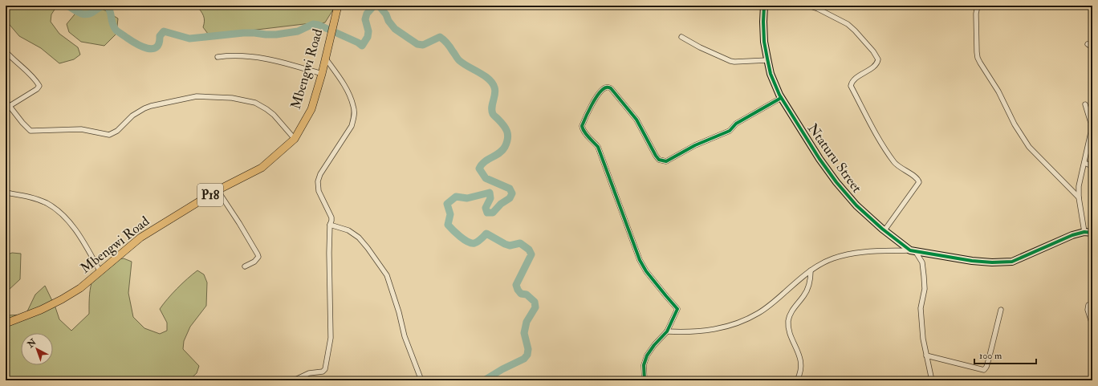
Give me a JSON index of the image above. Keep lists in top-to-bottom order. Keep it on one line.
{"streets":{"main road":["Mbengwi Road","P18"],"street":["Ntaturu Street"]},"scale_bar":"100 m","north":"top left"}
